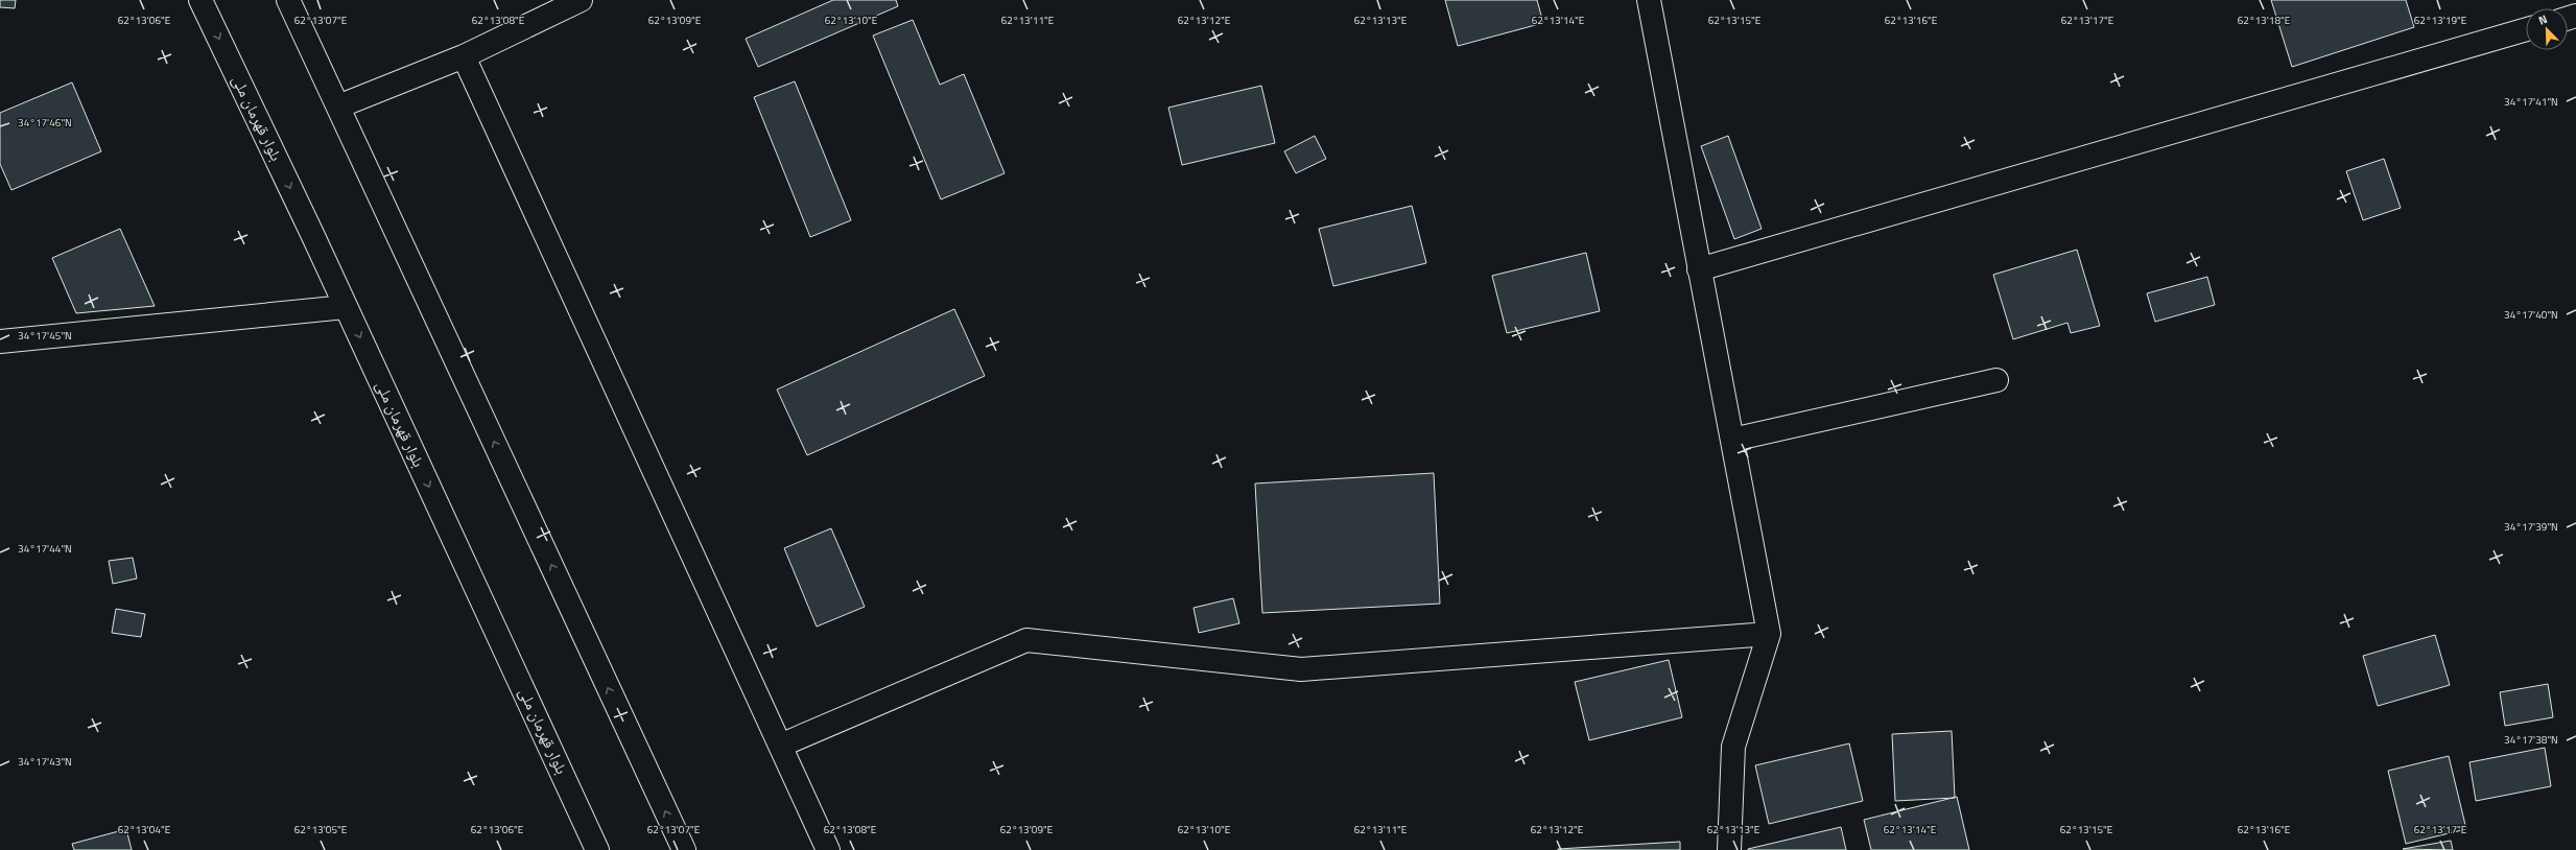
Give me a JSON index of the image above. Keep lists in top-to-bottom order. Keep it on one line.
{"streets":{"main road":["بلوار قهرمان ملی"]},"north":"top left","coordinates":["62°13'06\"E","62°13'07\"E","62°13'08\"E","62°13'09\"E","62°13'10\"E","62°13'11\"E","62°13'12\"E","62°13'13\"E","62°13'14\"E","62°13'15\"E","62°13'16\"E","62°13'17\"E","62°13'18\"E","62°13'19\"E","34°17'41\"N","34°17'46\"N","34°17'40\"N","34°17'45\"N","34°17'39\"N","34°17'44\"N","34°17'38\"N","34°17'43\"N","62°13'04\"E","62°13'05\"E"]}
